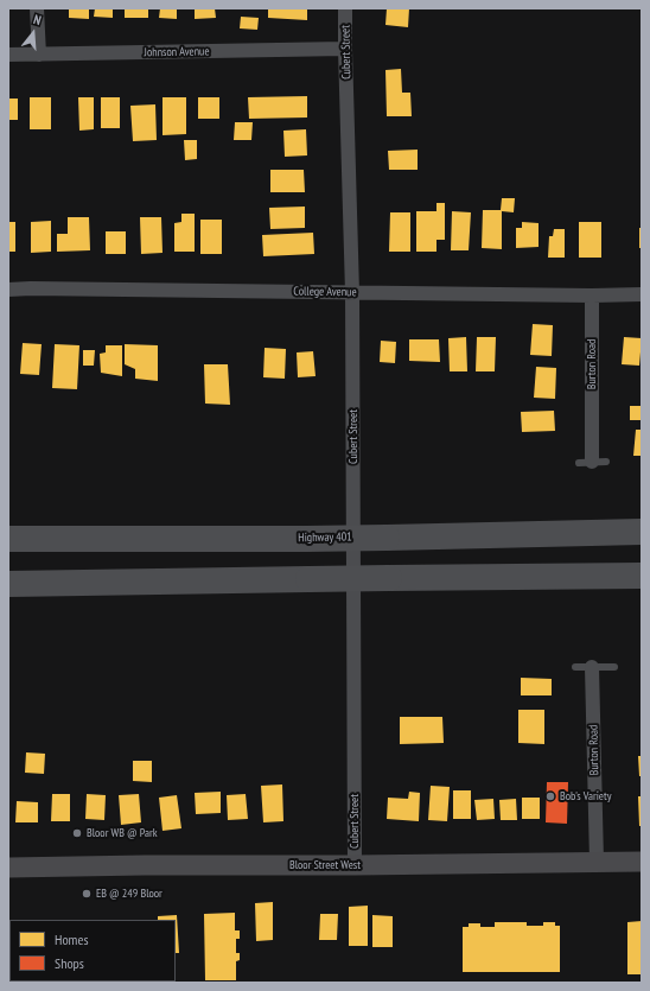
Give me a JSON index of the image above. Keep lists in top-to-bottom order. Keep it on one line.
{"streets":{"highway":["Highway 401"],"main road":["Bloor Street West"],"street":["Johnson Avenue","Cubert Street","College Avenue","Burton Road"]},"crossings":[["Johnson Avenue","Cubert Street"],["Cubert Street","College Avenue"],["Cubert Street","Bloor Street West"],["College Avenue","Burton Road"],["Burton Road","Bloor Street West"]],"places":["Bob's Variety","Bloor WB @ Park","EB @ 249 Bloor"],"legend":["Homes","Shops"],"north":"top"}
